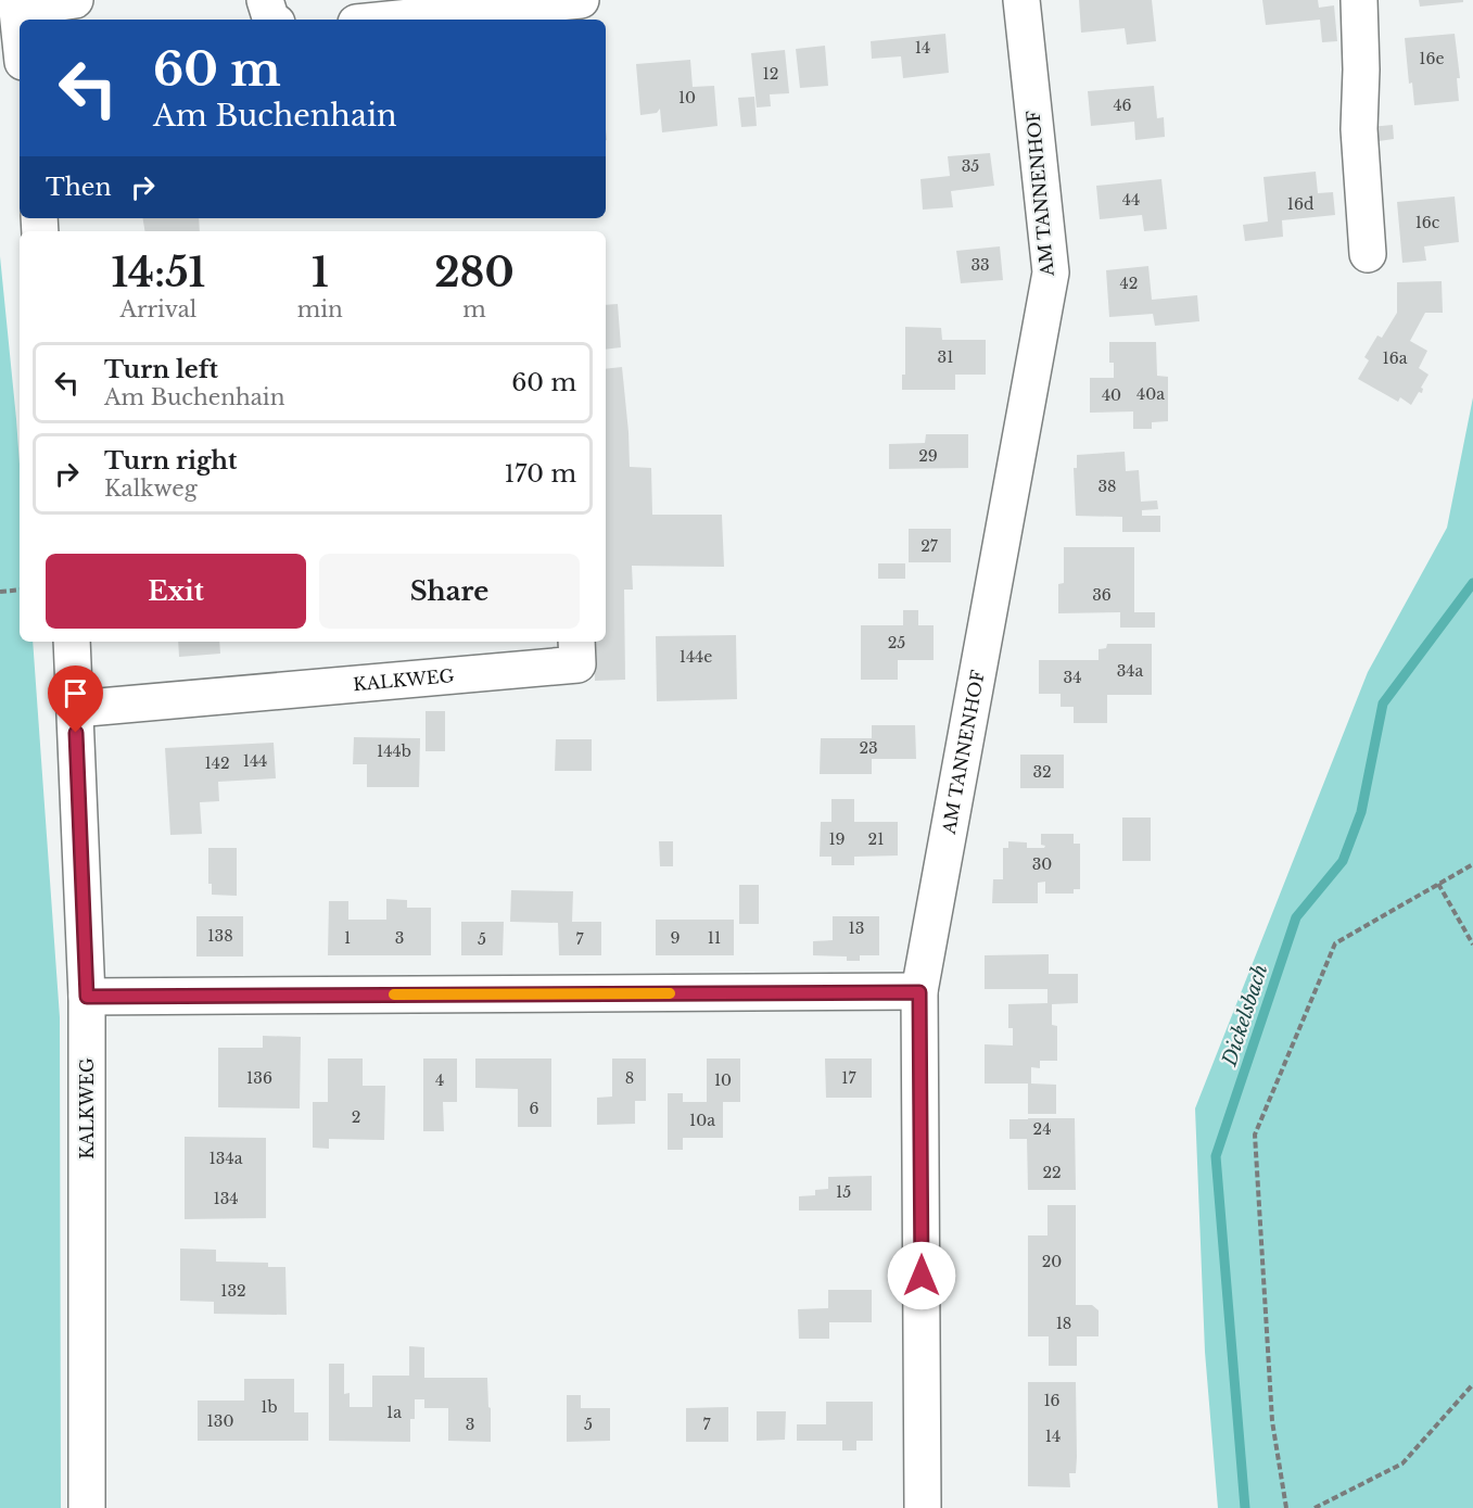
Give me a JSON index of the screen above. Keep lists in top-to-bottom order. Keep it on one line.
{"streets":{"street":["AM TANNENHOF","KALKWEG"]},"water":["Dickelsbach"],"house_numbers":["14","16e","12","10","46","35","44","16d","16c","33","42","31","16a","40a","40","29","38","27","36","25","144e","34a","34","23","144b","144","142","32","19","21","30","13","138","1","3","9","11","5","7","136","8","17","4","10","6","2","10a","24","134a","22","15","134","20","132","18","16","1b","1a","130","3","5","7","14"],"page":{"turn":["60 m","Am Buchenhain"],"then":"Then","eta":["14:51","Arrival","1","min","280","m"],"list":[{"name":"Turn left","note":"Am Buchenhain","value":"60 m"},{"name":"Turn right","note":"Kalkweg","value":"170 m"}],"buttons":["Exit","Share"]}}
